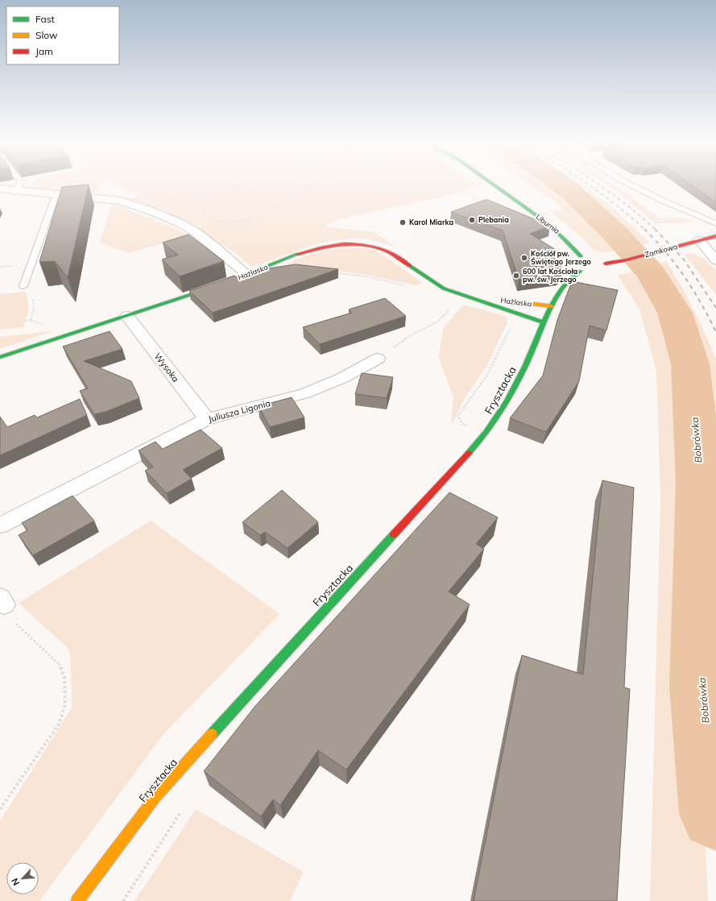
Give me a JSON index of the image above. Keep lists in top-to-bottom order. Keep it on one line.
{"streets":{"street":["Liburnia","Zamkowa","Hażlaska","Wysoka","Frysztacka","Juliusza Ligonia"]},"crossings":[["Hażlaska","Wysoka"],["Hażlaska","Frysztacka"],["Wysoka","Juliusza Ligonia"]],"water":["Bobrówka"],"places":["Plebania","Karol Miarka","Kościół pw. Świętego Jerzego","600 lat Kościoła pw. św. Jerzego"],"legend":["Fast","Slow","Jam"],"north":"bottom left"}
